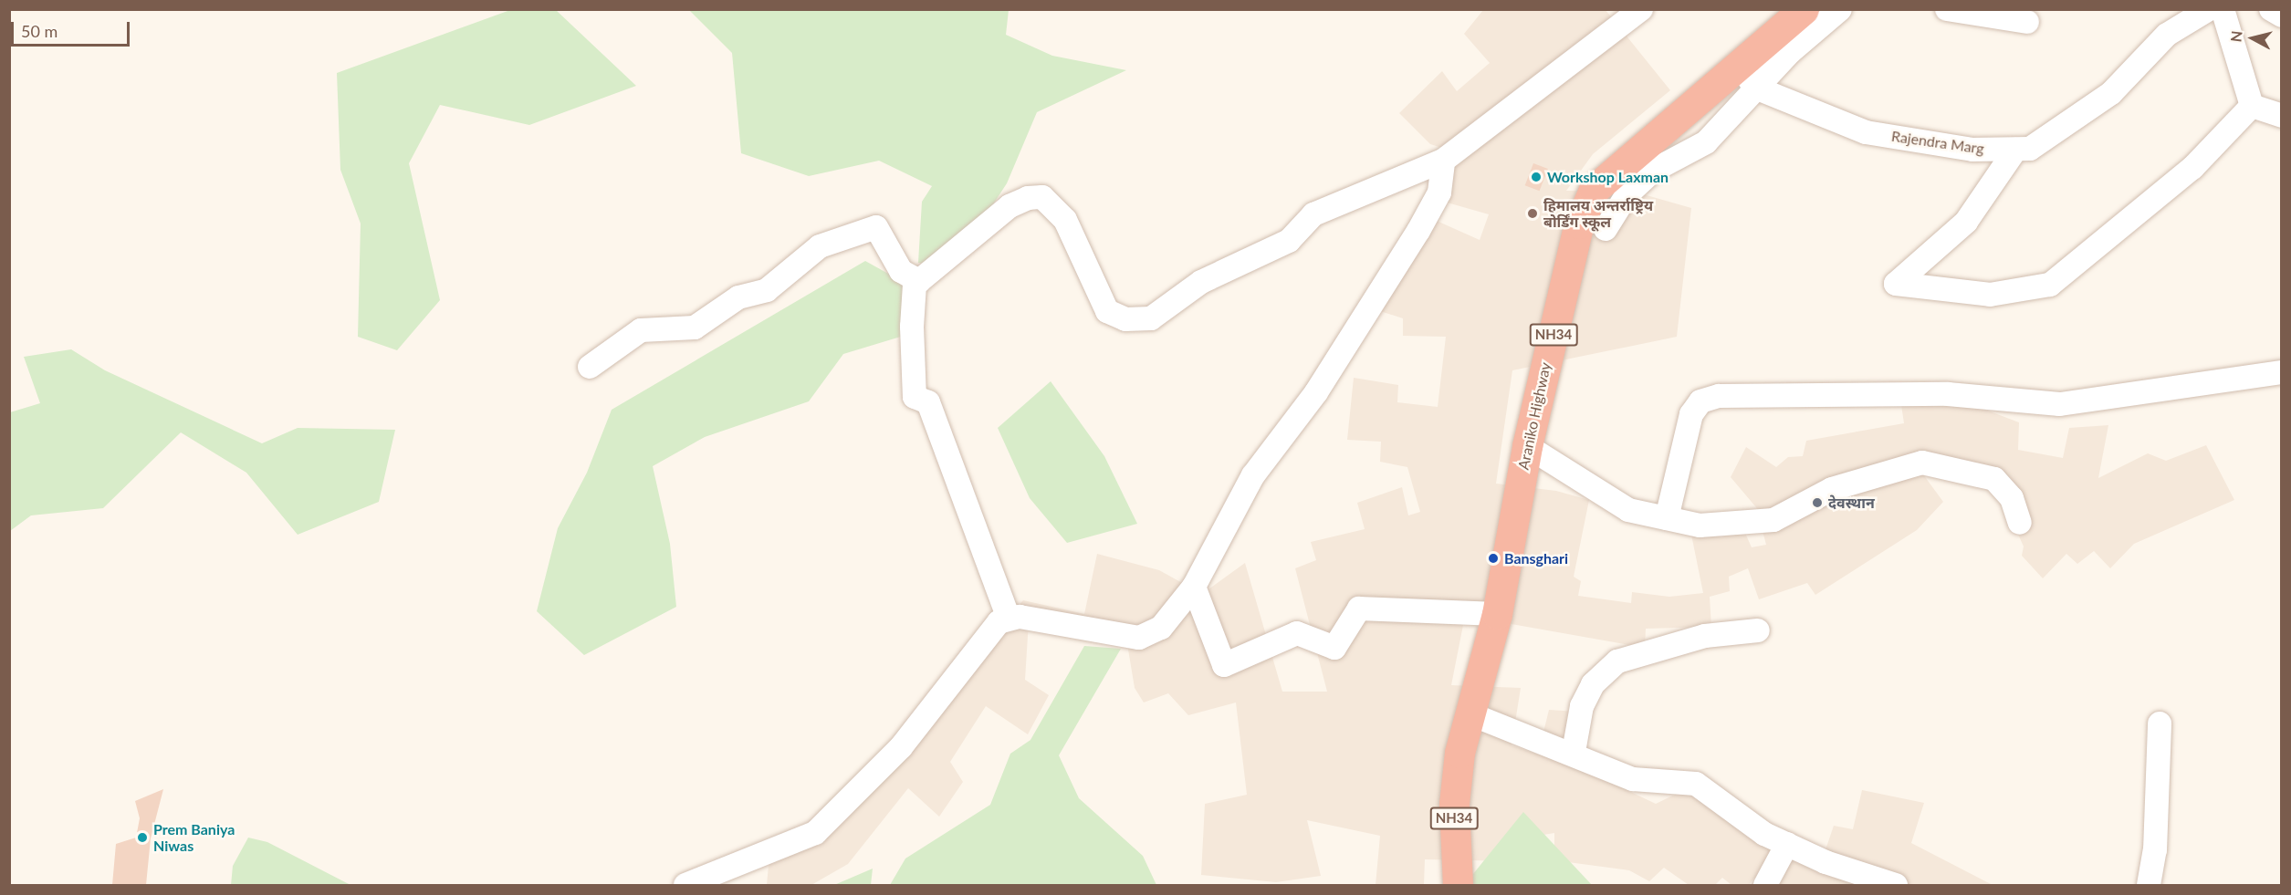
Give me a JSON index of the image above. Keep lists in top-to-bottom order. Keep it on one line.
{"streets":{"highway":["NH34","Araniko Highway"],"street":["Rajendra Marg"]},"places":["Workshop Laxman","हिमालय अन्तर्राष्ट्रिय बोर्डिंग स्कूल","देवस्थान","Bansghari","Prem Baniya Niwas"],"scale_bar":"50 m","north":"left"}
